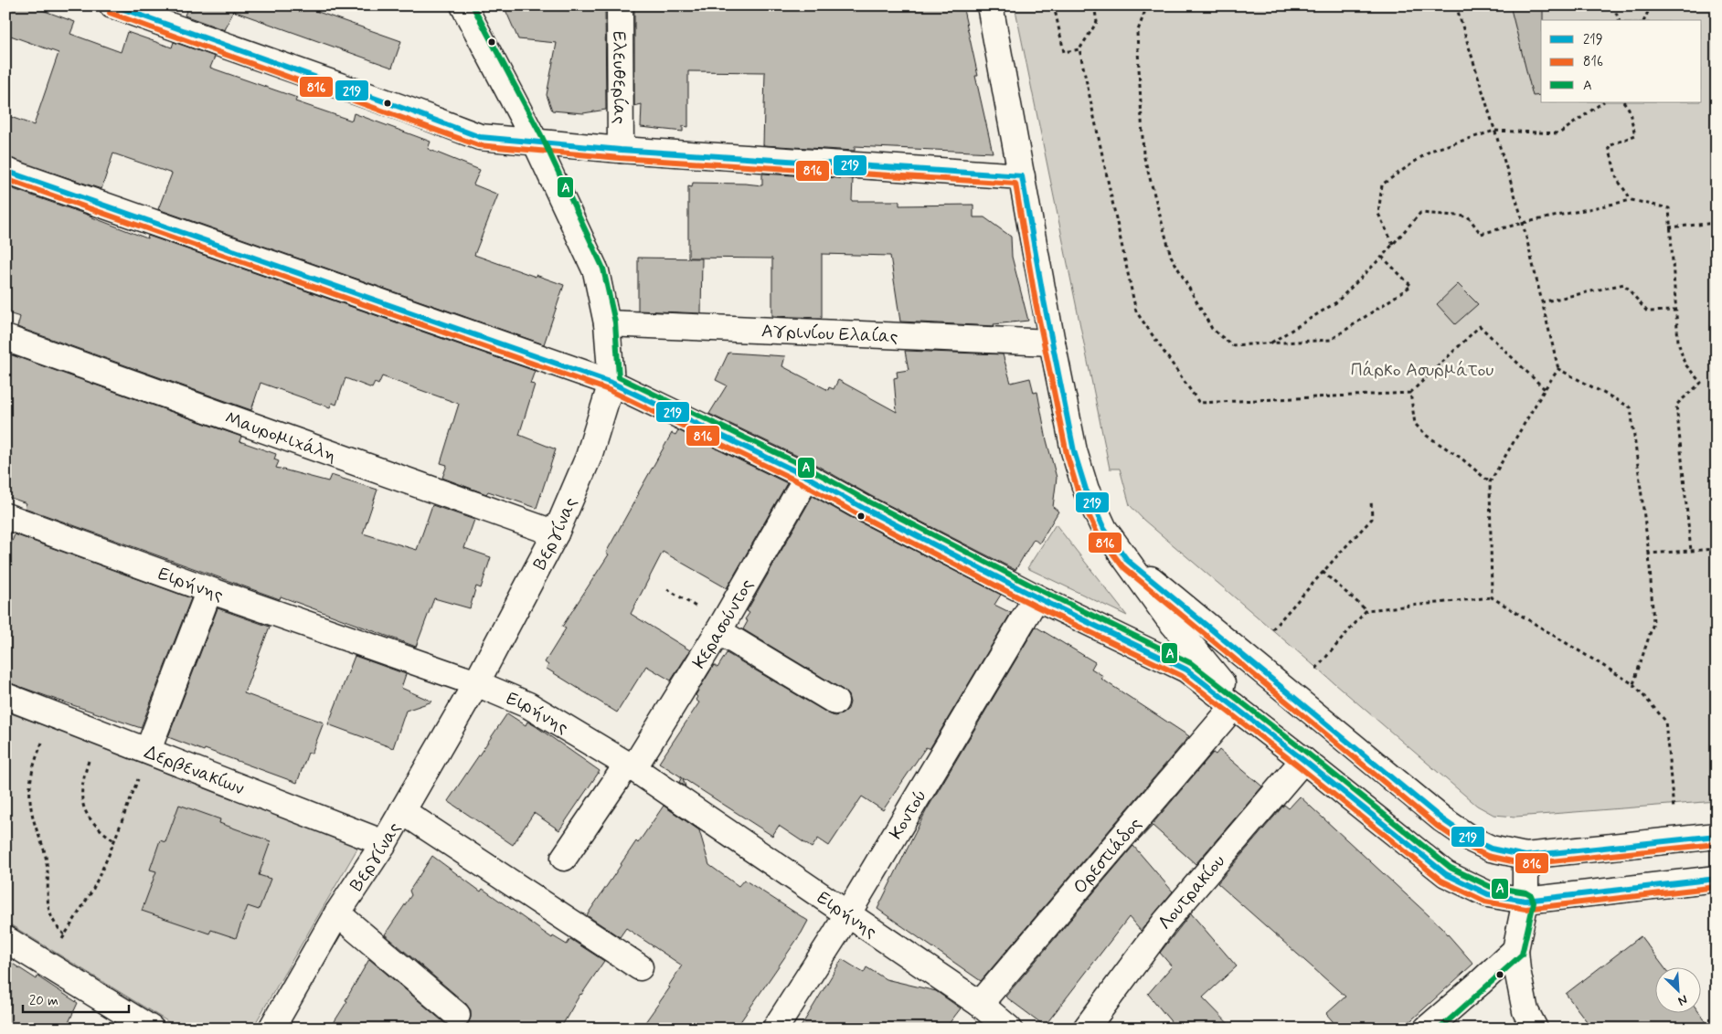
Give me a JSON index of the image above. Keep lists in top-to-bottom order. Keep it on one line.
{"streets":{"street":["Ελευθερίας","Αγρινίου Ελαίας","Μαυρομιχάλη","Βεργίνας","Ειρήνης","Κερασούντος","Δερβενακίων","Κοντού","Ορεστιάδος","Λουτρακίου"]},"crossings":[["Αγρινίου Ελαίας","Βεργίνας"],["Μαυρομιχάλη","Βεργίνας"],["Βεργίνας","Ειρήνης"],["Βεργίνας","Δερβενακίων"],["Ειρήνης","Κερασούντος"],["Ειρήνης","Κοντού"],["Ειρήνης","Ορεστιάδος"]],"parks":["Πάρκο Ασυρμάτου"],"lines":["transit line 219","transit line Α","transit line 816"],"legend":["219","816","Α"],"scale_bar":"20 m","north":"bottom right"}
